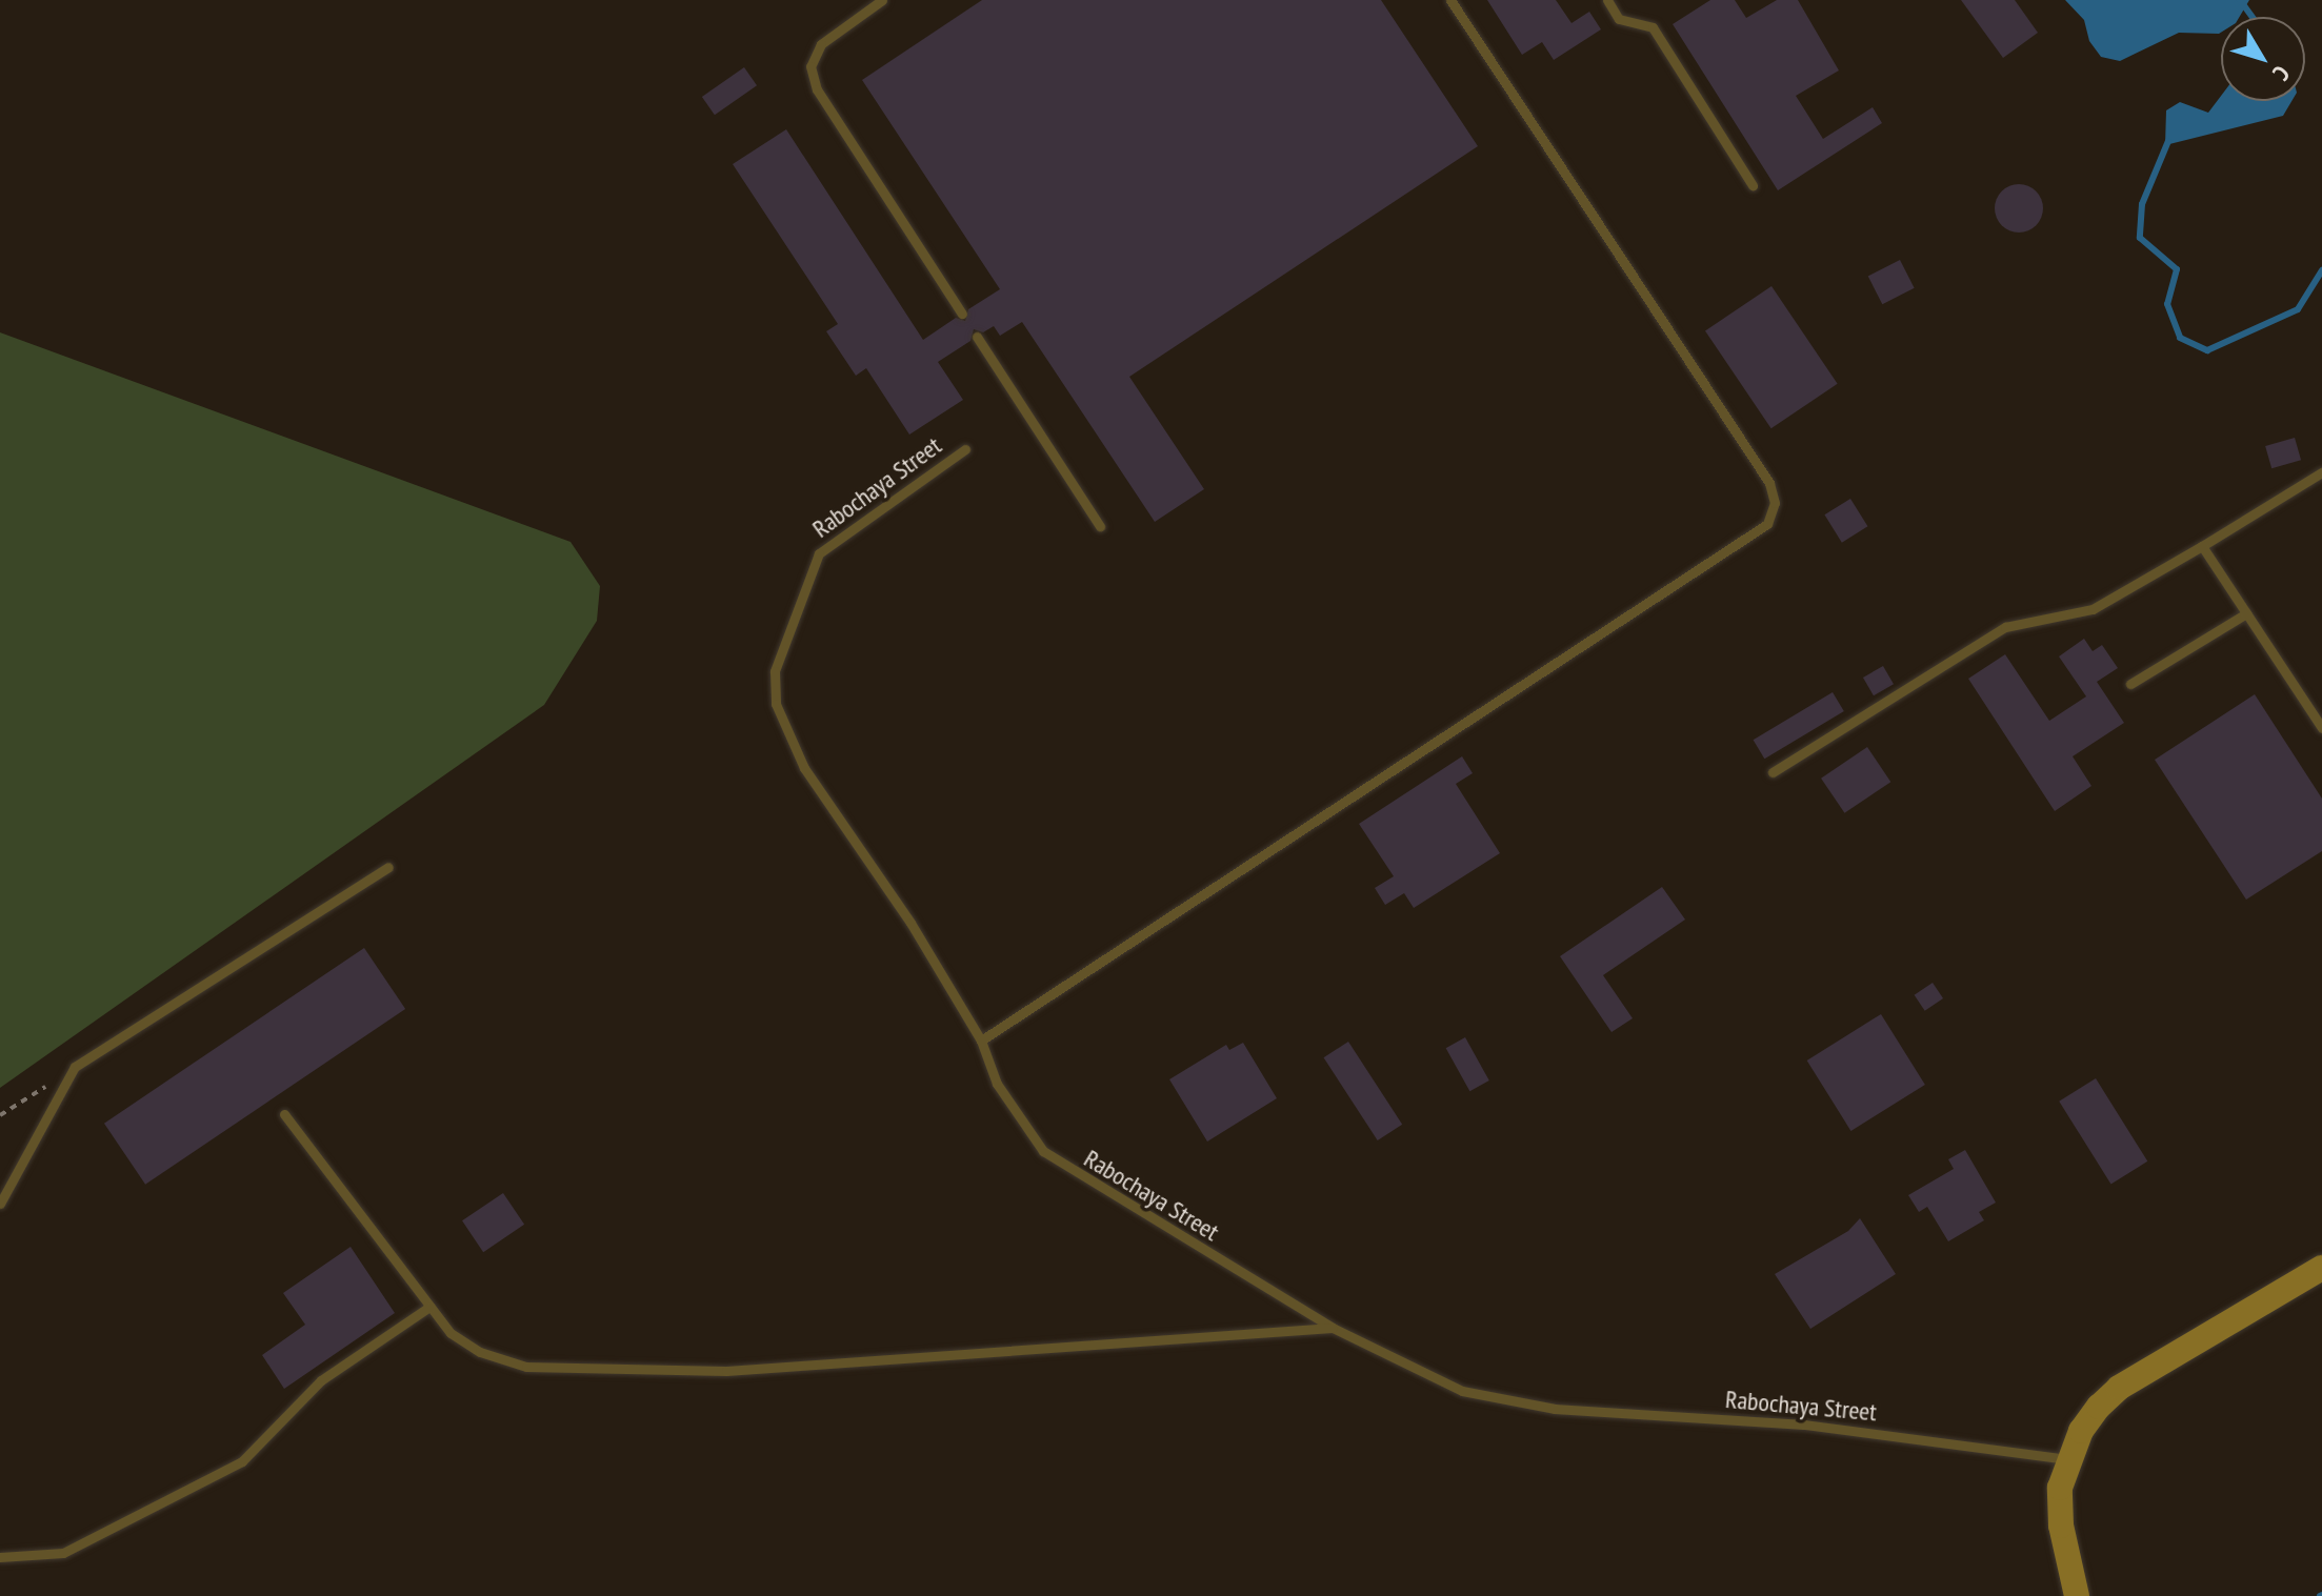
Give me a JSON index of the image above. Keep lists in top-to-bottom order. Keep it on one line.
{"streets":{"lane":["Rabochaya Street"]},"north":"bottom right"}
